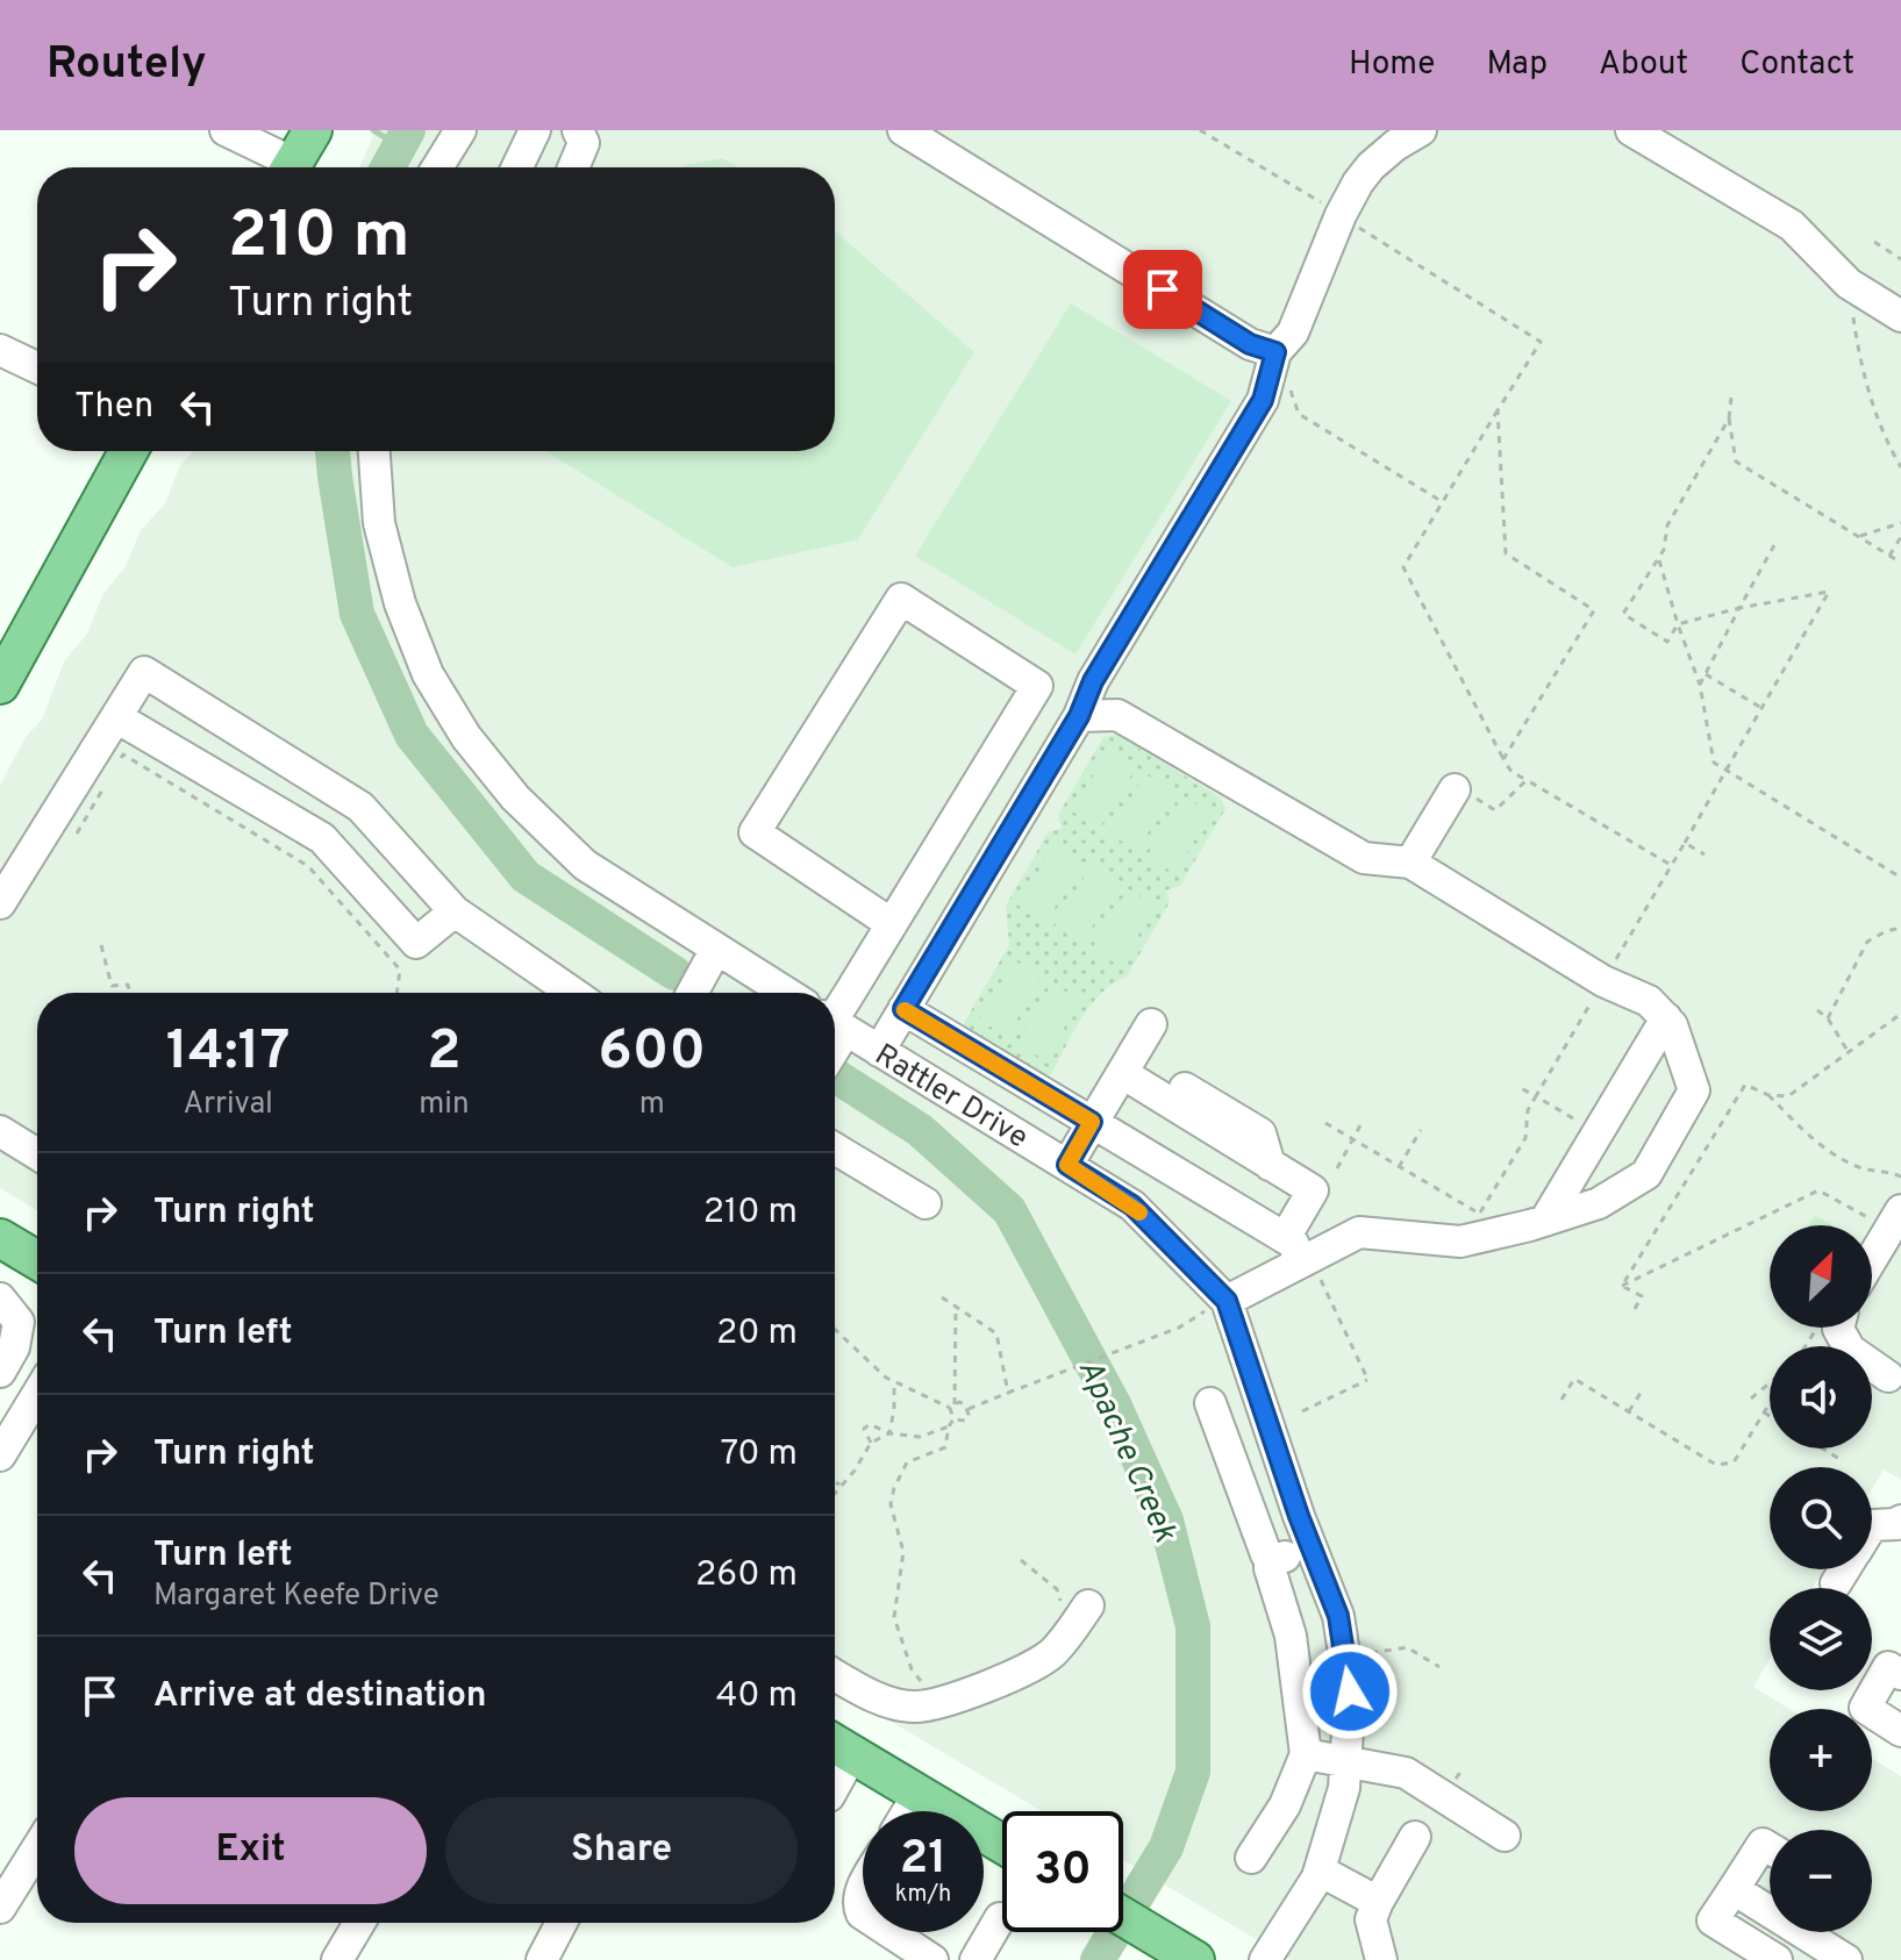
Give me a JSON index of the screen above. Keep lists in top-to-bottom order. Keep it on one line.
{"streets":{"street":["Rattler Drive"]},"water":["Apache Creek"],"north":"top right","page":{"header":"Routely","nav":["Home","Map","About","Contact"],"turn":["210 m","Turn right"],"then":"Then","eta":["14:17","Arrival","2","min","600","m"],"list":[{"name":"Turn right","value":"210 m"},{"name":"Turn left","value":"20 m"},{"name":"Turn right","value":"70 m"},{"name":"Turn left","note":"Margaret Keefe Drive","value":"260 m"},{"name":"Arrive at destination","value":"40 m"}],"map_buttons":["+","−"],"buttons":["Exit","Share"],"speed":"21 km/h","limit":"30"}}
